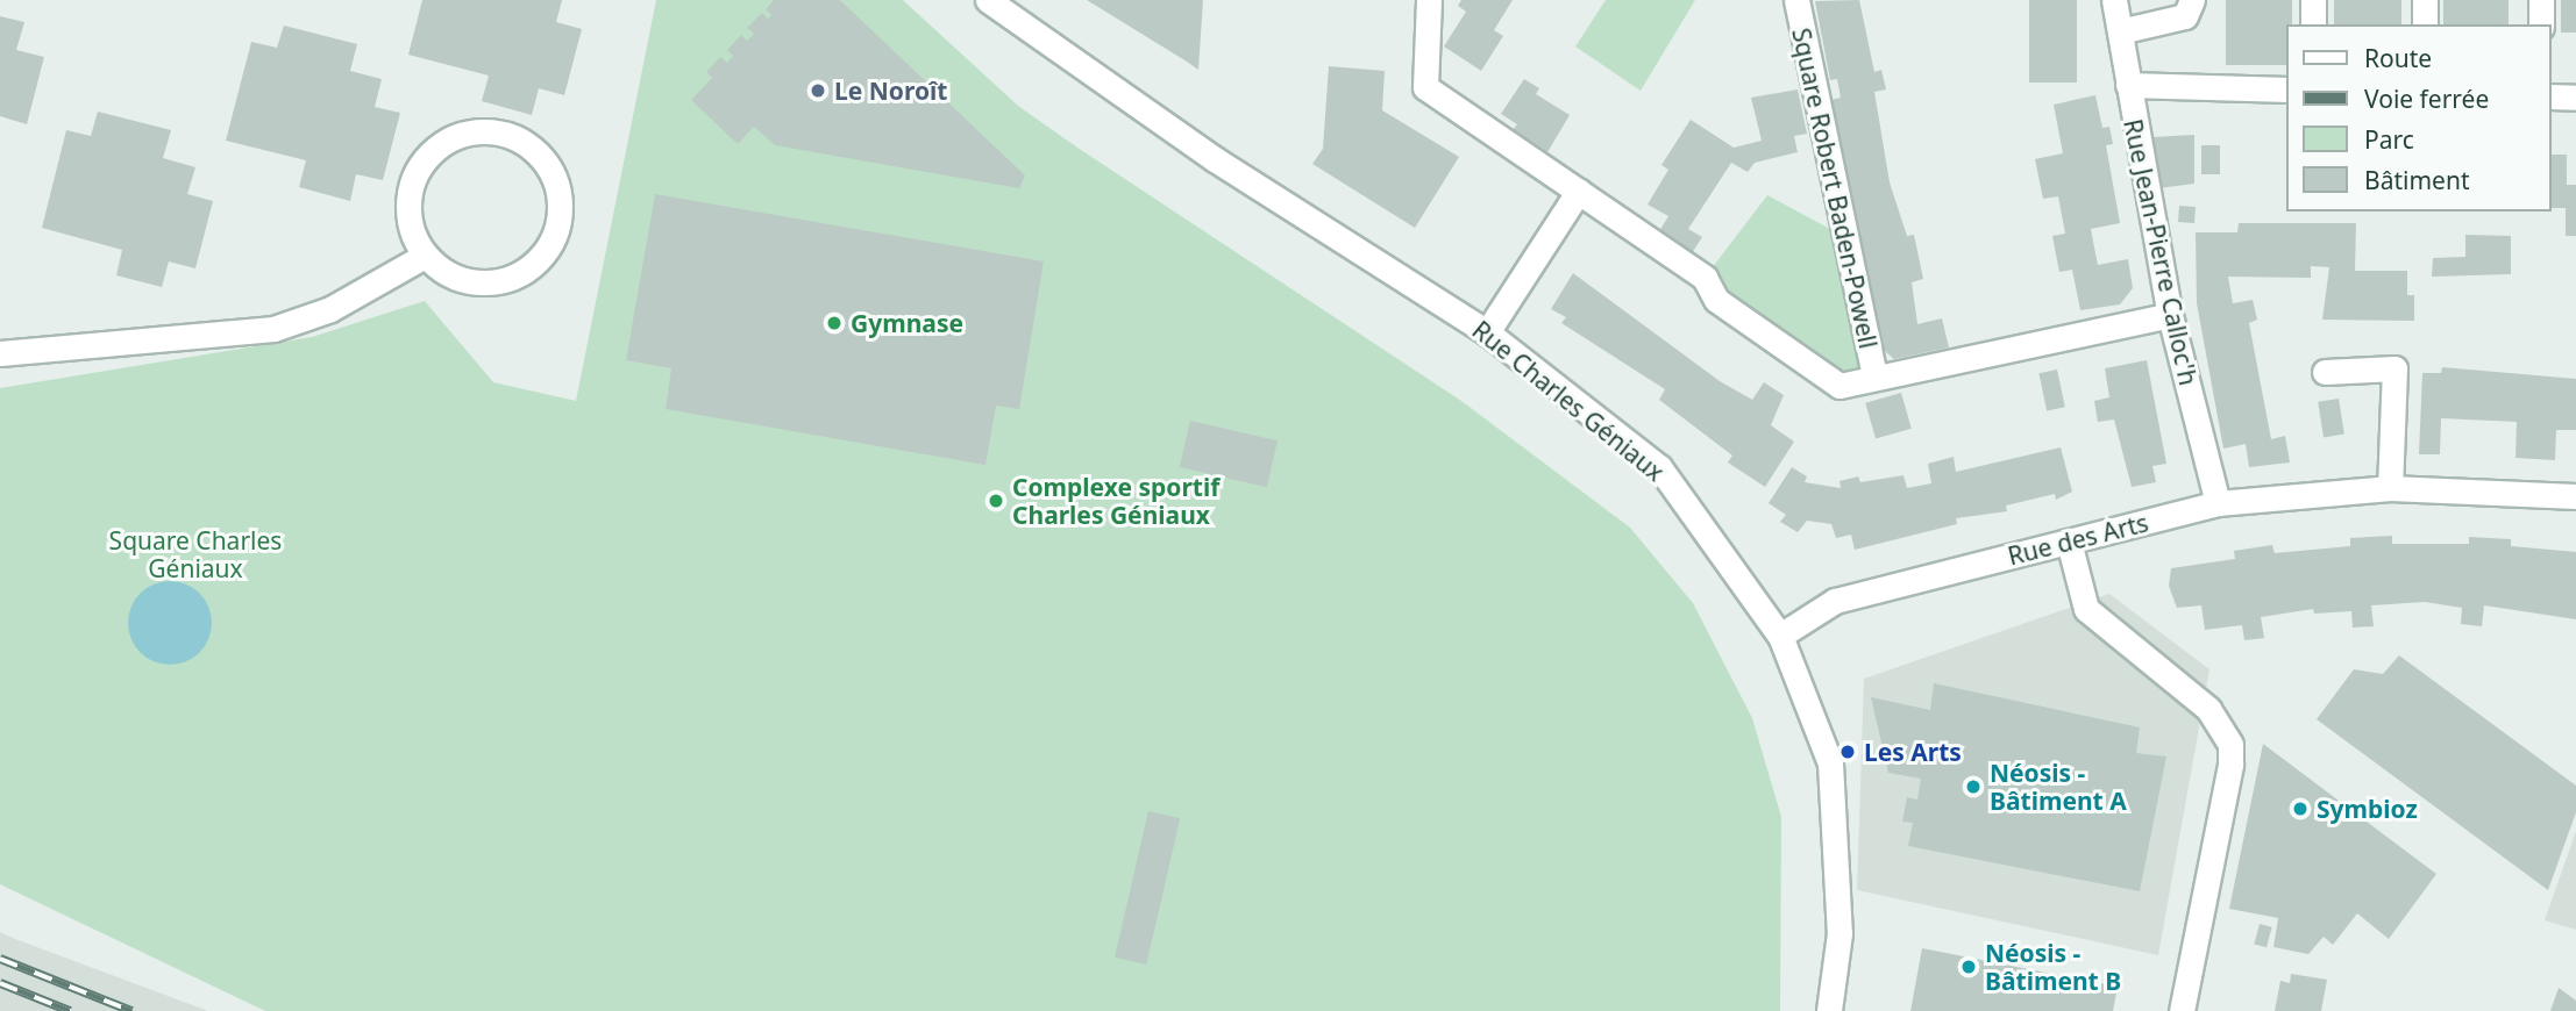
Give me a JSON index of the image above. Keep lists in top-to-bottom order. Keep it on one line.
{"streets":{"street":["Square Robert Baden-Powell","Rue Jean-Pierre Calloc'h","Rue Charles Géniaux","Rue des Arts"]},"crossings":[["Square Robert Baden-Powell","Rue Jean-Pierre Calloc'h"],["Rue Jean-Pierre Calloc'h","Rue des Arts"],["Rue Charles Géniaux","Rue des Arts"]],"parks":["Square Charles Géniaux"],"places":["Le Noroît","Gymnase","Complexe sportif Charles Géniaux","Les Arts","Néosis - Bâtiment A","Symbioz","Néosis - Bâtiment B"],"legend":["Route","Voie ferrée","Parc","Bâtiment"]}
